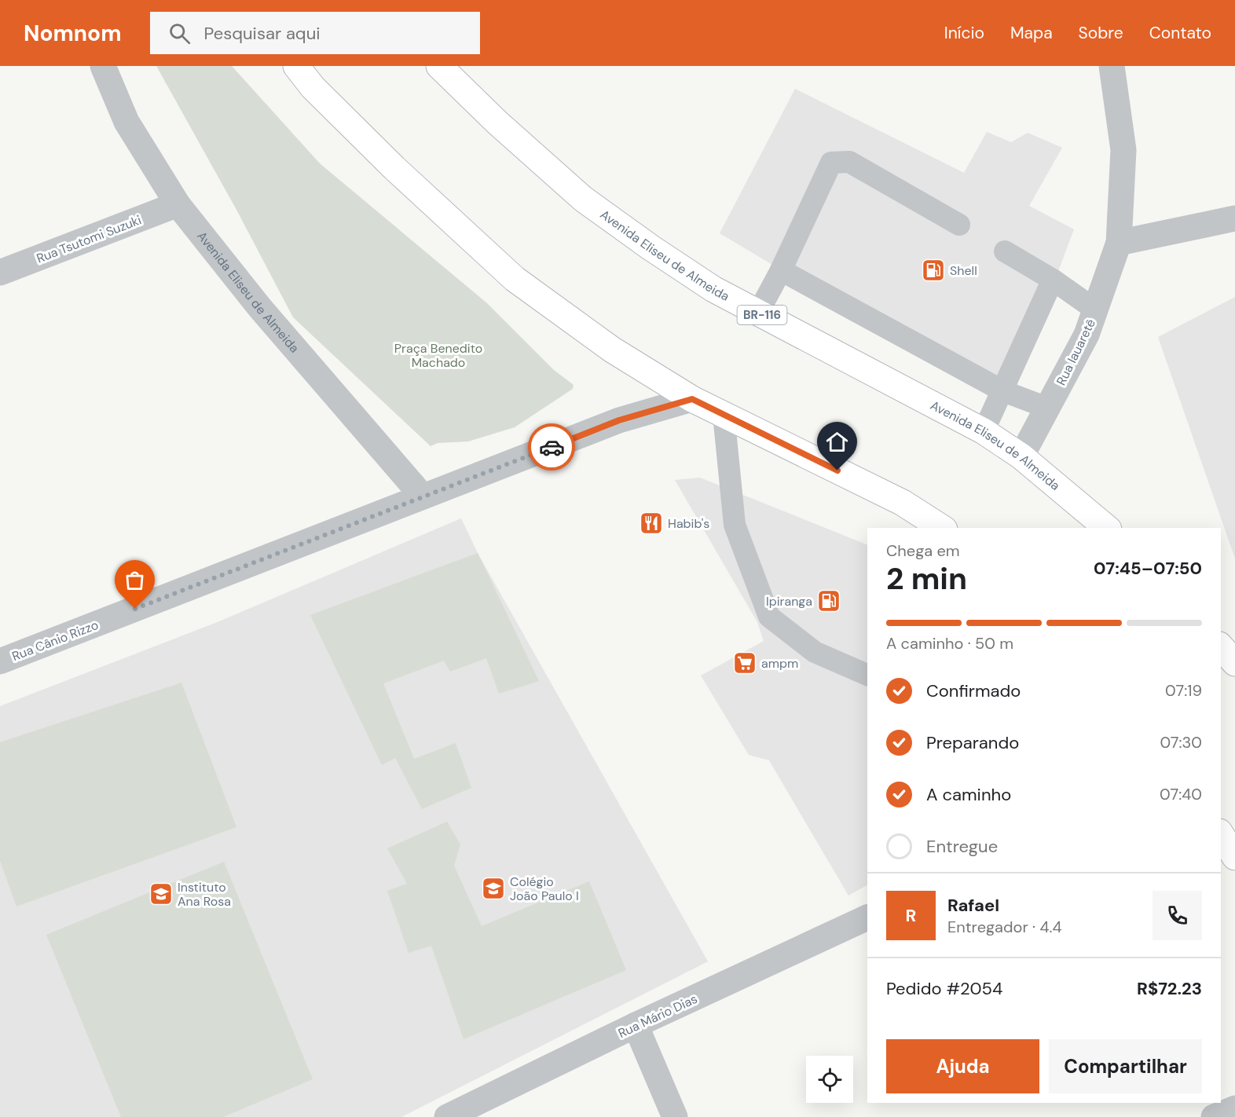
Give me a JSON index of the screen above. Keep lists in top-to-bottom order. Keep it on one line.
{"streets":{"main road":["Avenida Eliseu de Almeida","BR-116"],"street":["Rua Tsutomi Suzuki","Rua Iauaretê","Rua Cânio Rizzo","Rua Mário Dias"]},"crossings":[["Rua Tsutomi Suzuki","Avenida Eliseu de Almeida"],["Avenida Eliseu de Almeida","Rua Iauaretê"],["Avenida Eliseu de Almeida","Rua Cânio Rizzo"]],"parks":["Praça Benedito Machado"],"places":{"fuel station":["Shell","Ipiranga"],"restaurant":["Habib's"],"supermarket":["ampm"],"school or university":["Colégio João Paulo I","Instituto Ana Rosa"]},"page":{"header":"Nomnom","search":"Pesquisar aqui","nav":["Início","Mapa","Sobre","Contato"],"heading":["2 min","Chega em","07:45–07:50"],"panel":["Rafael","Entregador · 4.4","Pedido #2054","R$72.23"],"bar":"A caminho · 50 m","list":[["Confirmado","07:19"],["Preparando","07:30"],["A caminho","07:40"],"Entregue"],"round":"R","buttons":["Ajuda","Compartilhar"]}}
